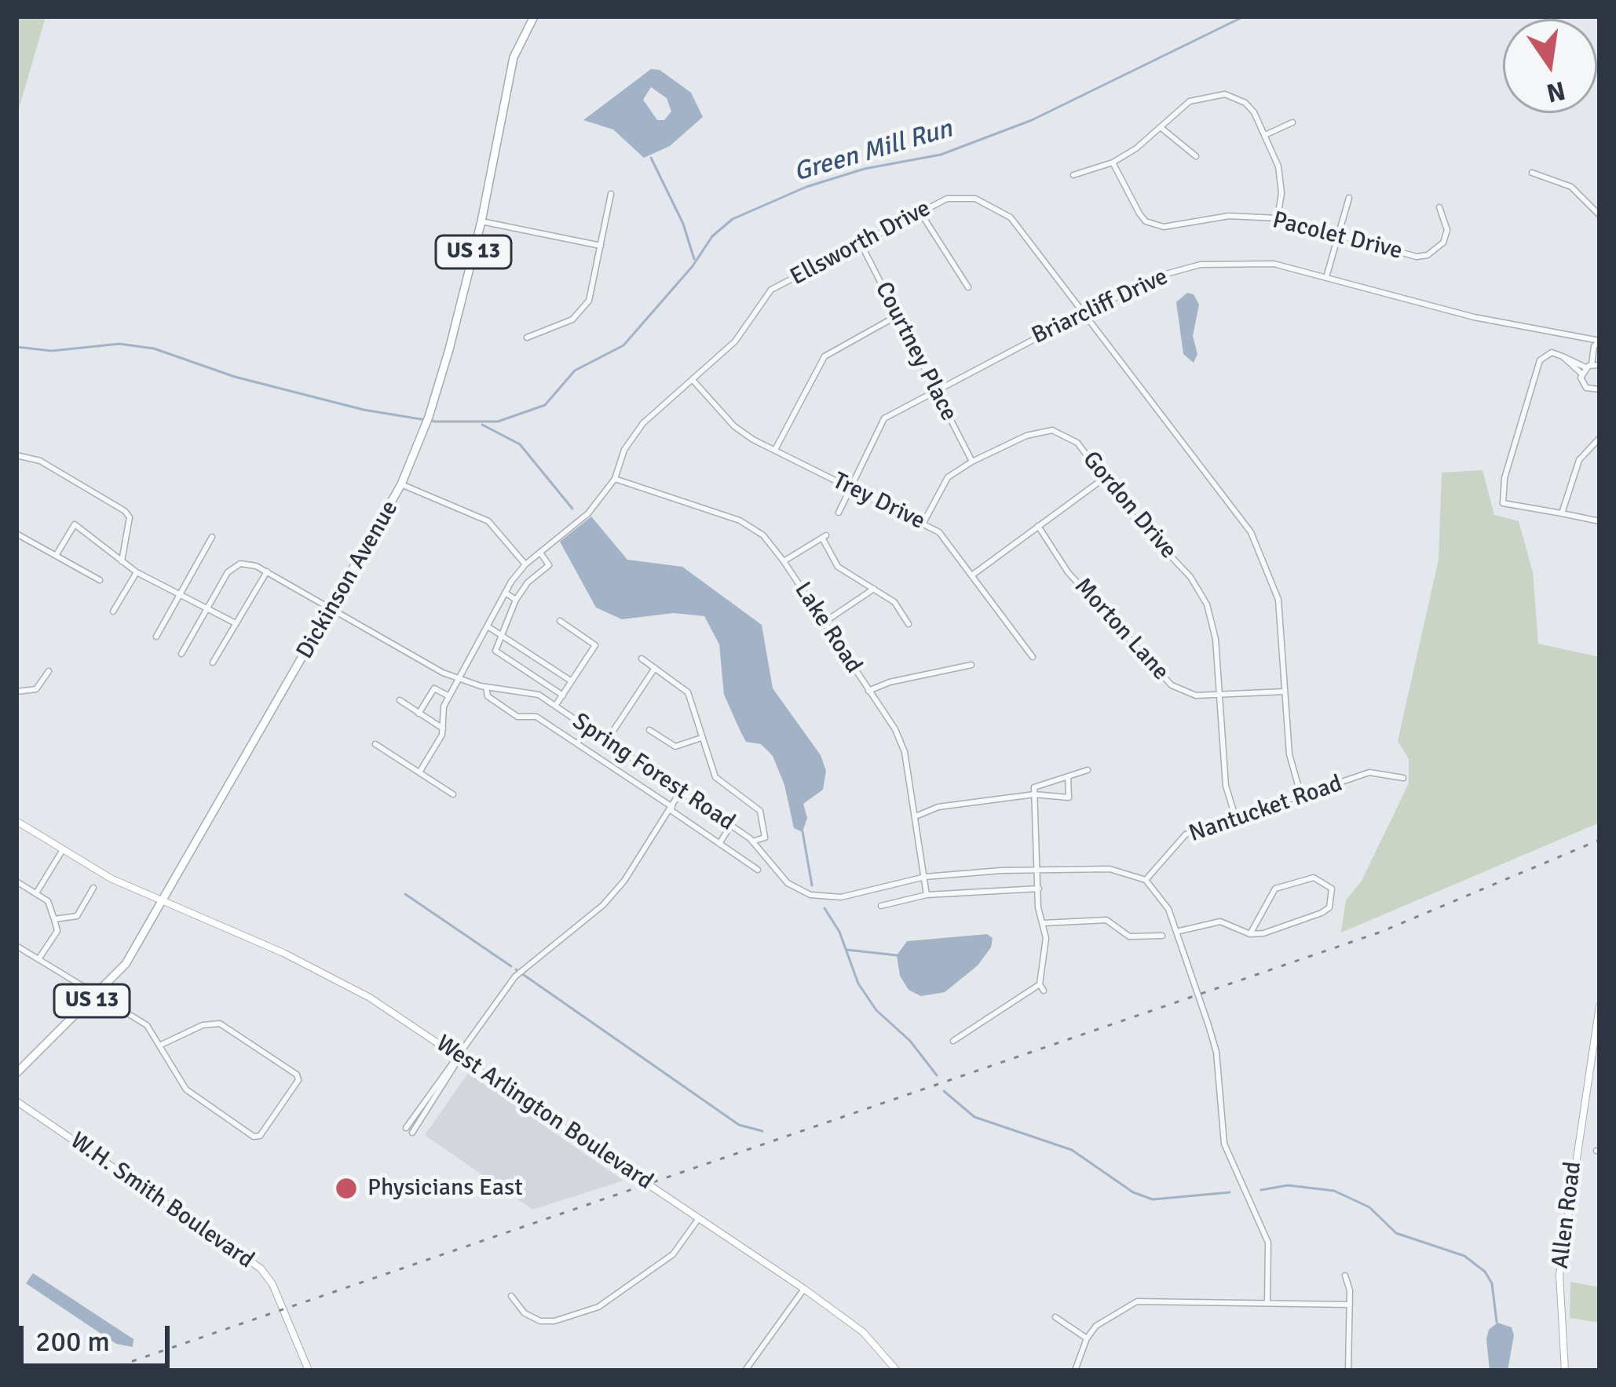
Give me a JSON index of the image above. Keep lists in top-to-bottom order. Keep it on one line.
{"streets":{"main road":["US 13","Dickinson Avenue","West Arlington Boulevard","W.H. Smith Boulevard","Allen Road"],"street":["Pacolet Drive","Ellsworth Drive","Briarcliff Drive","Courtney Place","Trey Drive","Gordon Drive","Lake Road","Morton Lane","Spring Forest Road","Nantucket Road"]},"crossings":[["Ellsworth Drive","Briarcliff Drive"],["Ellsworth Drive","Courtney Place"],["Ellsworth Drive","Trey Drive"],["Ellsworth Drive","Lake Road"],["Ellsworth Drive","Morton Lane"],["Ellsworth Drive","Spring Forest Road"],["Ellsworth Drive","Nantucket Road"],["Briarcliff Drive","Courtney Place"],["Briarcliff Drive","Trey Drive"],["Courtney Place","Gordon Drive"],["Trey Drive","Gordon Drive"],["Gordon Drive","Morton Lane"],["Gordon Drive","Nantucket Road"],["Dickinson Avenue","Spring Forest Road"],["Dickinson Avenue","West Arlington Boulevard"],["Lake Road","Spring Forest Road"],["Spring Forest Road","Nantucket Road"]],"water":["Green Mill Run"],"places":["Physicians East"],"scale_bar":"200 m","north":"bottom"}
